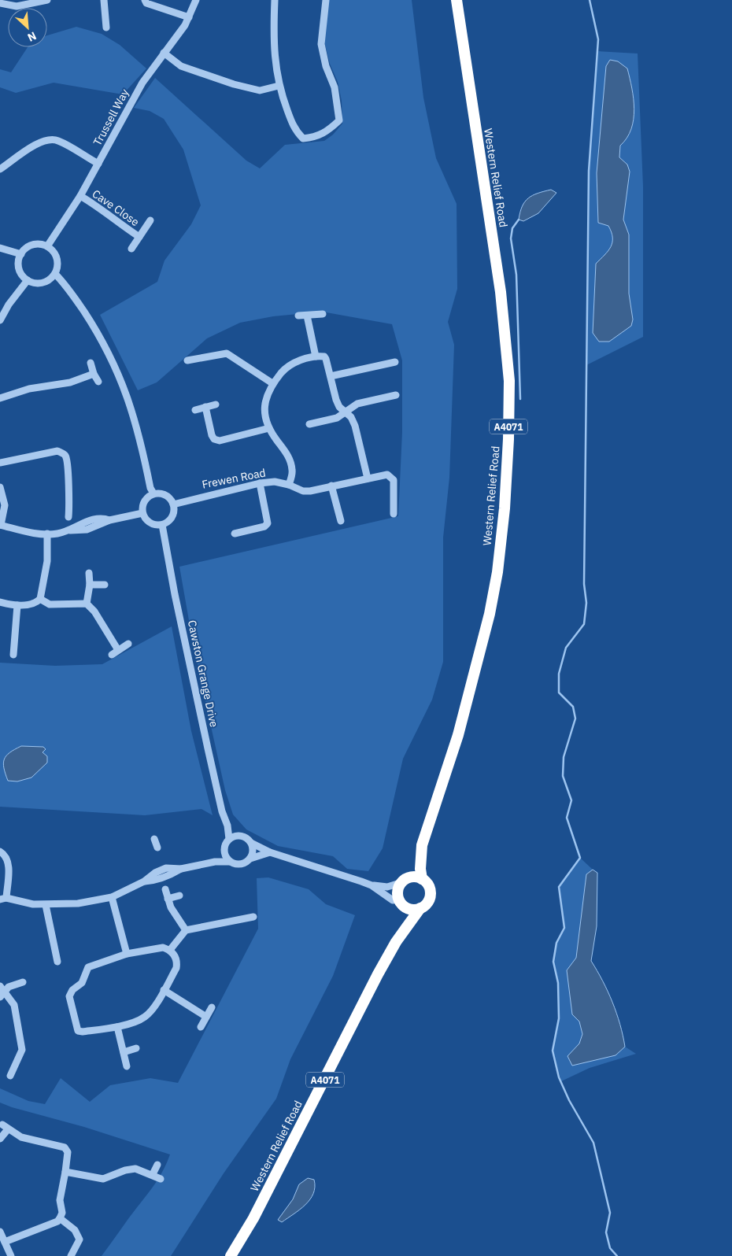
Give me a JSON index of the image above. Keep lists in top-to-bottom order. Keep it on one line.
{"streets":{"highway":["Western Relief Road","A4071"],"street":["Trussell Way","Cave Close","Frewen Road","Cawston Grange Drive"]},"crossings":[["Trussell Way","Cave Close"],["Western Relief Road","A4071"],["Frewen Road","Cawston Grange Drive"]],"north":"bottom right"}
